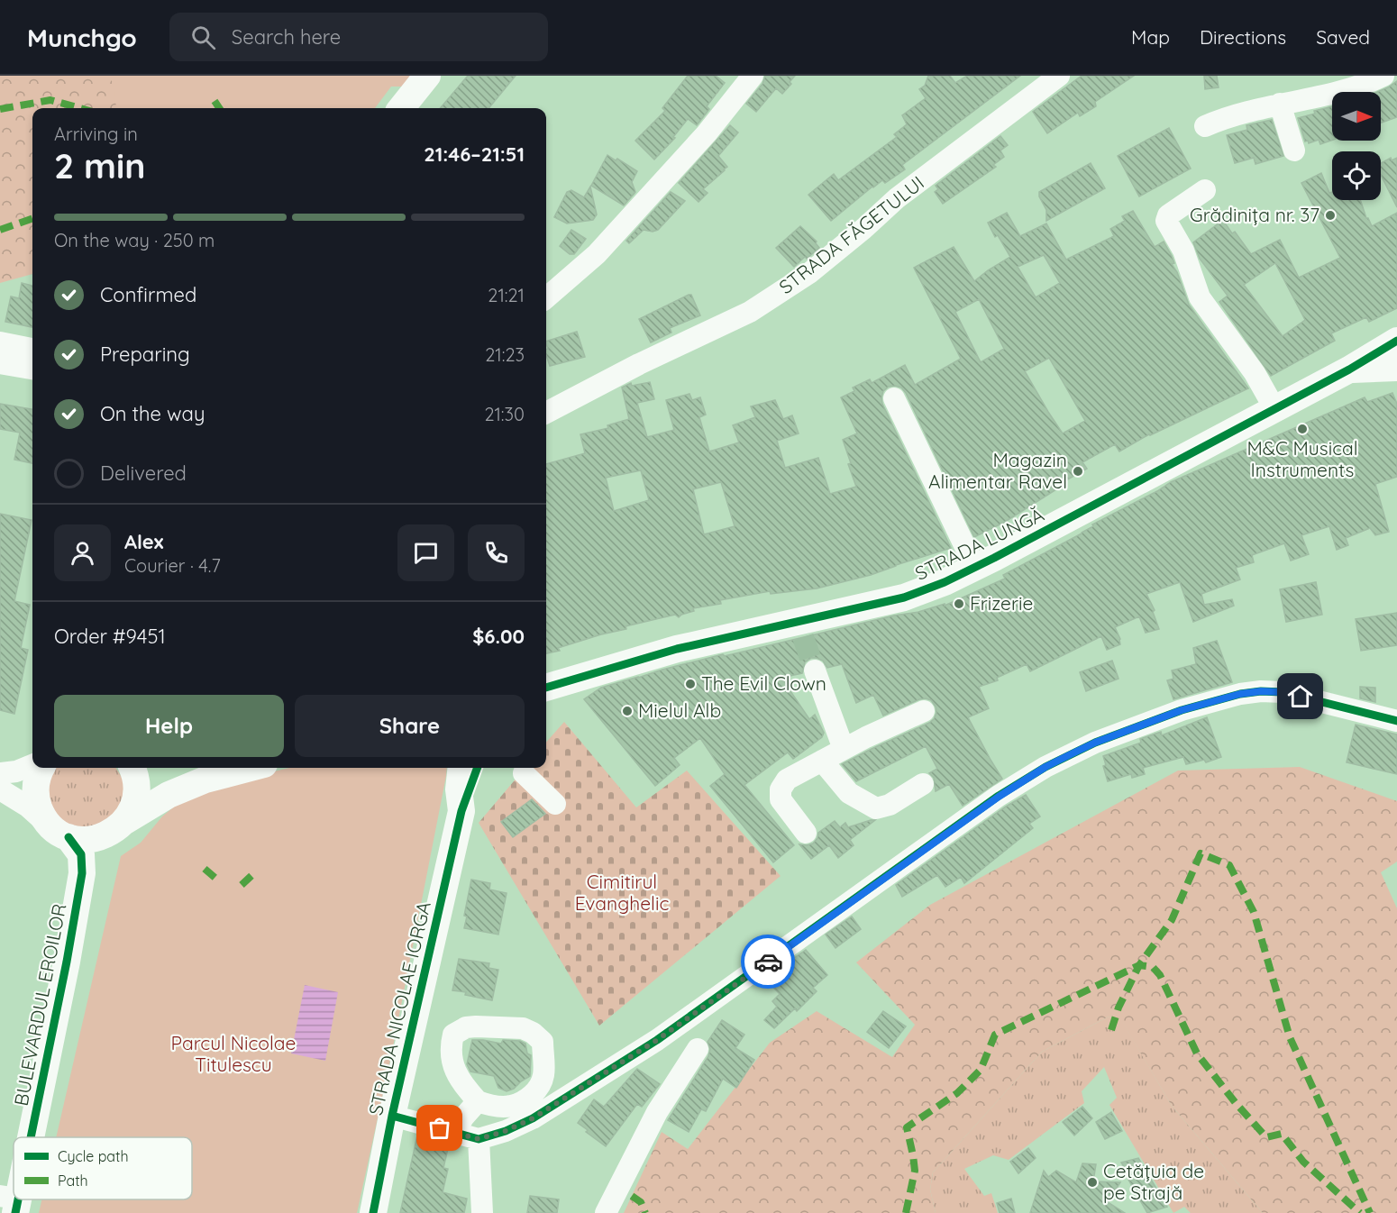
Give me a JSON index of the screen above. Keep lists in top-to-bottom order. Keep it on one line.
{"streets":{"main road":["STRADA LUNGĂ","BULEVARDUL EROILOR","STRADA NICOLAE IORGA"],"street":["STRADA FĂGETULUI"]},"parks":["Cimitirul Evanghelic","Parcul Nicolae Titulescu"],"places":["Grădinița nr. 37","M&C Musical Instruments","Magazin Alimentar Ravel","Frizerie","The Evil Clown","Mielul Alb","Cetățuia de pe Strajă"],"legend":["Cycle path","Path"],"north":"right","page":{"header":"Munchgo","search":"Search here","nav":["Map","Directions","Saved"],"heading":["2 min","Arriving in","21:46–21:51"],"panel":["Alex","Courier · 4.7","Order #9451","$6.00"],"bar":"On the way · 250 m","list":[["Confirmed","21:21"],["Preparing","21:23"],["On the way","21:30"],"Delivered"],"buttons":["Help","Share"]}}
